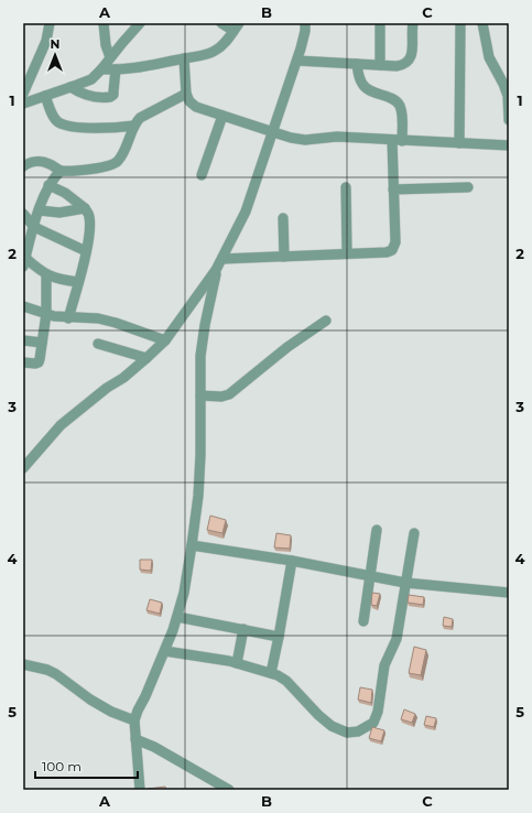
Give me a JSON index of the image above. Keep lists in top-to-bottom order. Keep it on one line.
{"scale_bar":"100 m","north":"top","grid":{"columns":["A","B","C"],"rows":["1","2","3","4","5"]}}
